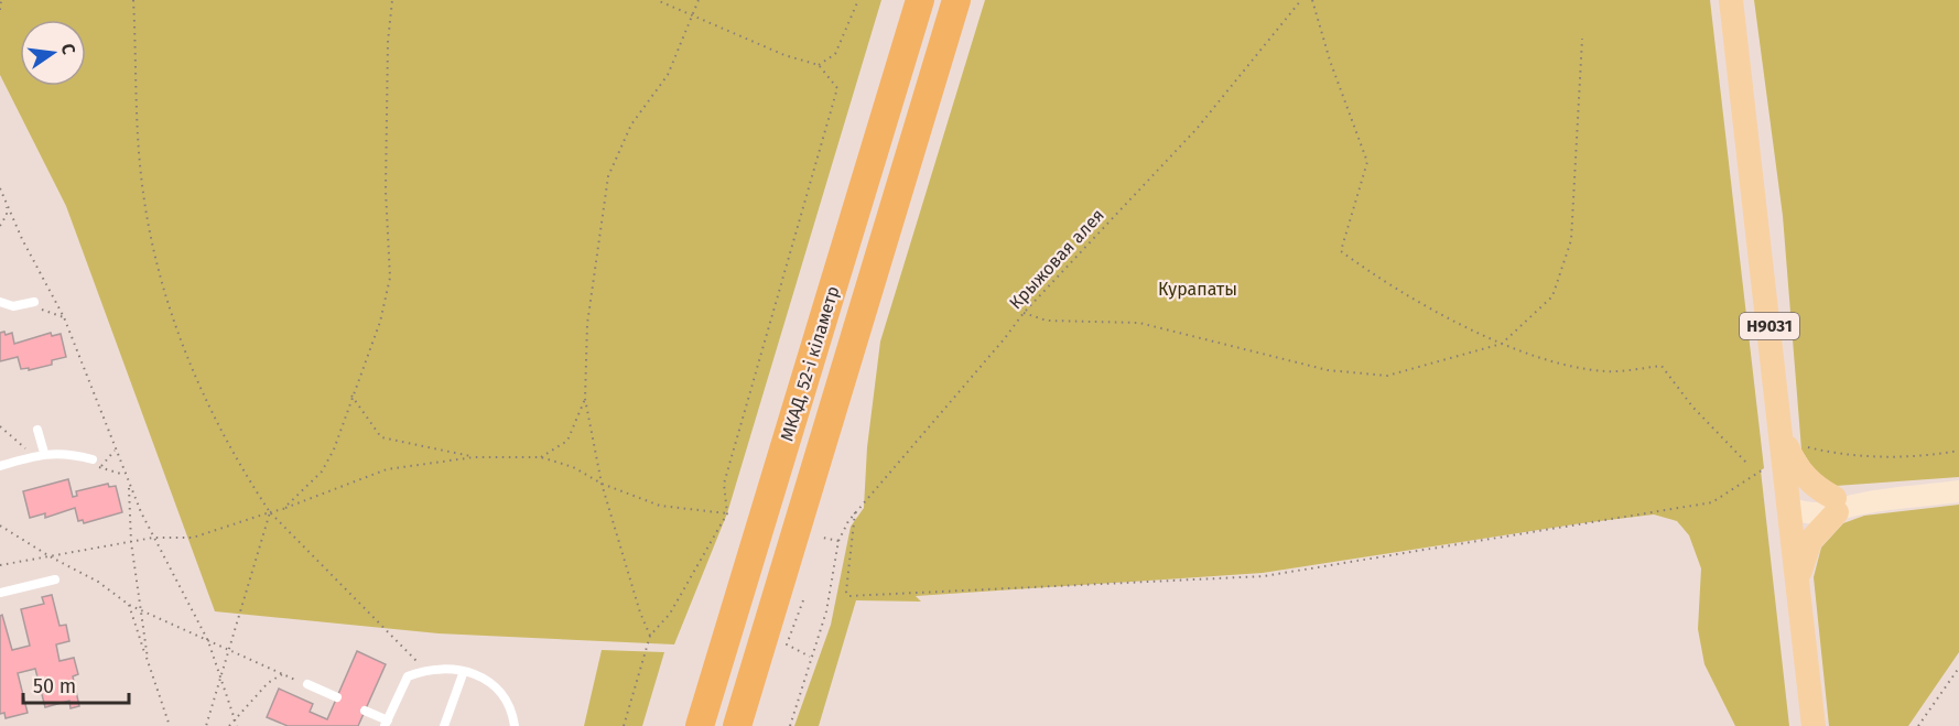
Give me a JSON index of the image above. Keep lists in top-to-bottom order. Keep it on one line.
{"streets":{"highway":["МКАД, 52-і кіламетр"],"main road":["Н9031"],"path":["Крыжовая алея"]},"parks":["Курапаты"],"scale_bar":"50 m","north":"right"}
